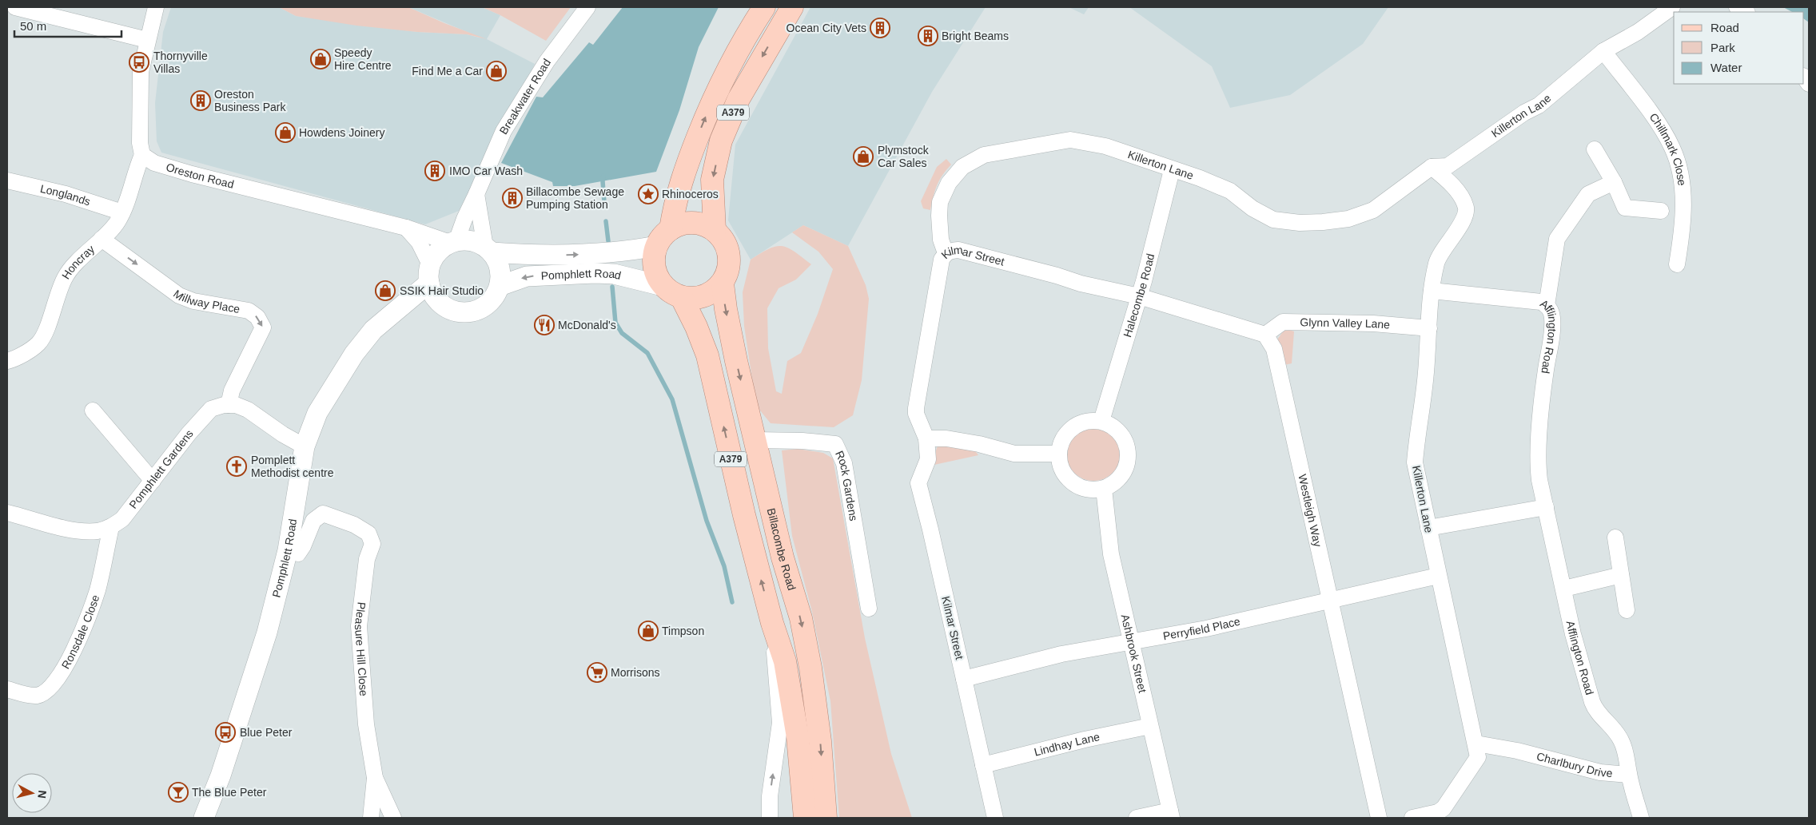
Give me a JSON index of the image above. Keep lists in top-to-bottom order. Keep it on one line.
{"streets":{"main road":["A379","Billacombe Road"],"street":["Breakwater Road","Killerton Lane","Chillmark Close","Oreston Road","Longlands","Kilmar Street","Honcray","Pomphlett Road","Halecombe Road","Millway Place","Glynn Valley Lane","Afflington Road","Pomphlett Gardens","Rock Gardens","Westleigh Way","Perryfield Place","Ronsdale Close","Pleasure Hill Close","Ashbrook Street","Lindhay Lane","Charlbury Drive"]},"crossings":[["Breakwater Road","Oreston Road"],["Breakwater Road","Pomphlett Road"],["A379","Pomphlett Road"],["A379","Billacombe Road"],["Killerton Lane","Chillmark Close"],["Killerton Lane","Kilmar Street"],["Killerton Lane","Halecombe Road"],["Killerton Lane","Glynn Valley Lane"],["Killerton Lane","Afflington Road"],["Killerton Lane","Perryfield Place"],["Killerton Lane","Charlbury Drive"],["Oreston Road","Honcray"],["Oreston Road","Pomphlett Road"],["Longlands","Honcray"],["Kilmar Street","Halecombe Road"],["Kilmar Street","Perryfield Place"],["Kilmar Street","Lindhay Lane"],["Honcray","Millway Place"],["Pomphlett Road","Pomphlett Gardens"],["Pomphlett Road","Billacombe Road"],["Pomphlett Road","Pleasure Hill Close"],["Halecombe Road","Ashbrook Street"],["Millway Place","Pomphlett Gardens"],["Glynn Valley Lane","Westleigh Way"],["Afflington Road","Charlbury Drive"],["Pomphlett Gardens","Ronsdale Close"],["Rock Gardens","Billacombe Road"],["Westleigh Way","Perryfield Place"],["Perryfield Place","Ashbrook Street"],["Ashbrook Street","Lindhay Lane"]],"places":{"building":["Ocean City Vets","Bright Beams","Oreston Business Park","IMO Car Wash","Billacombe Sewage Pumping Station"],"shop":["Speedy Hire Centre","Find Me a Car","Howdens Joinery","Plymstock Car Sales","SSIK Hair Studio","Timpson"],"bus stop":["Thornyville Villas","Blue Peter"],"place":["Rhinoceros"],"restaurant":["McDonald's"],"church":["Pomplett Methodist centre"],"supermarket":["Morrisons"],"bar":["The Blue Peter"]},"legend":["Road","Park","Water"],"scale_bar":"50 m","north":"right"}
